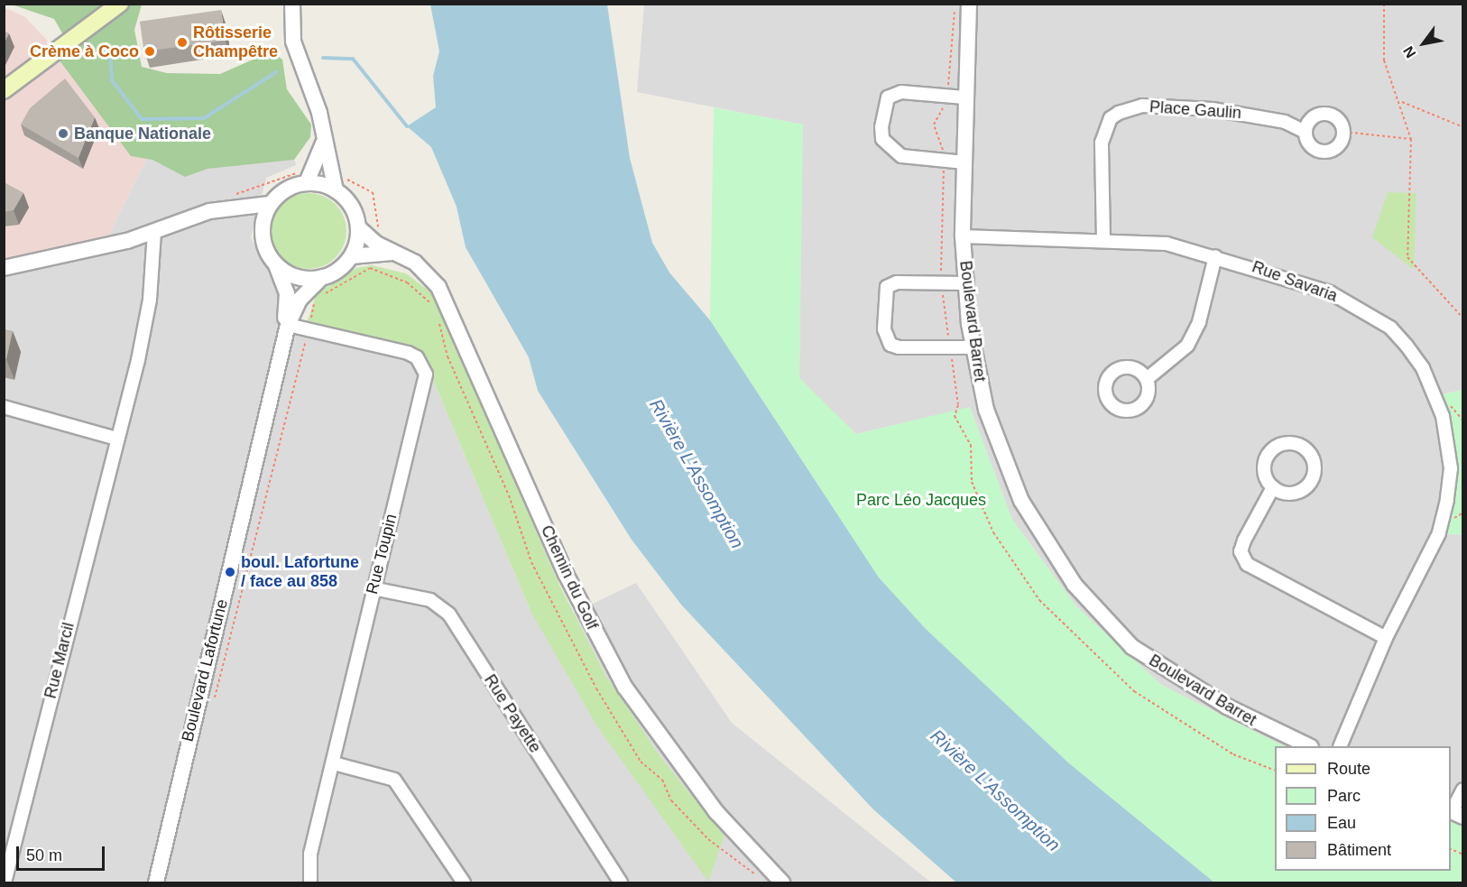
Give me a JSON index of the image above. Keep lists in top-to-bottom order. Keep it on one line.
{"streets":{"street":["Place Gaulin","Rue Savaria","Boulevard Barret","Rue Toupin","Chemin du Golf","Rue Marcil","Boulevard Lafortune","Rue Payette"]},"crossings":[["Place Gaulin","Rue Savaria"],["Rue Savaria","Boulevard Barret"],["Rue Toupin","Boulevard Lafortune"],["Rue Toupin","Rue Payette"],["Chemin du Golf","Boulevard Lafortune"]],"water":["Rivière L'Assomption"],"parks":["Parc Léo Jacques"],"places":["Rôtisserie Champêtre","Crème à Coco","Banque Nationale","boul. Lafortune / face au 858"],"legend":["Route","Parc","Eau","Bâtiment"],"scale_bar":"50 m","north":"bottom left"}
